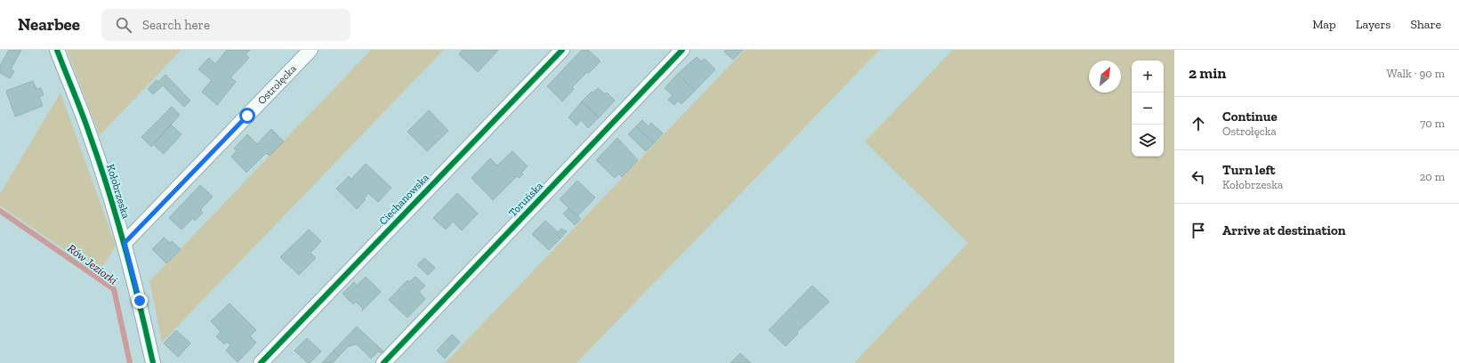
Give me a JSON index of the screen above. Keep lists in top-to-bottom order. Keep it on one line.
{"streets":{"street":["Ostrołęcka","Kołobrzeska","Ciechanowska","Toruńska"]},"crossings":[["Ostrołęcka","Kołobrzeska"]],"water":["Rów Jeziorki"],"north":"top right","page":{"header":"Nearbee","search":"Search here","nav":["Map","Layers","Share"],"heading":["2 min","Walk · 90 m"],"map_buttons":["+","−"],"list":[["Continue","Ostrołęcka","70 m"],["Turn left","Kołobrzeska","20 m"],"Arrive at destination"]}}
